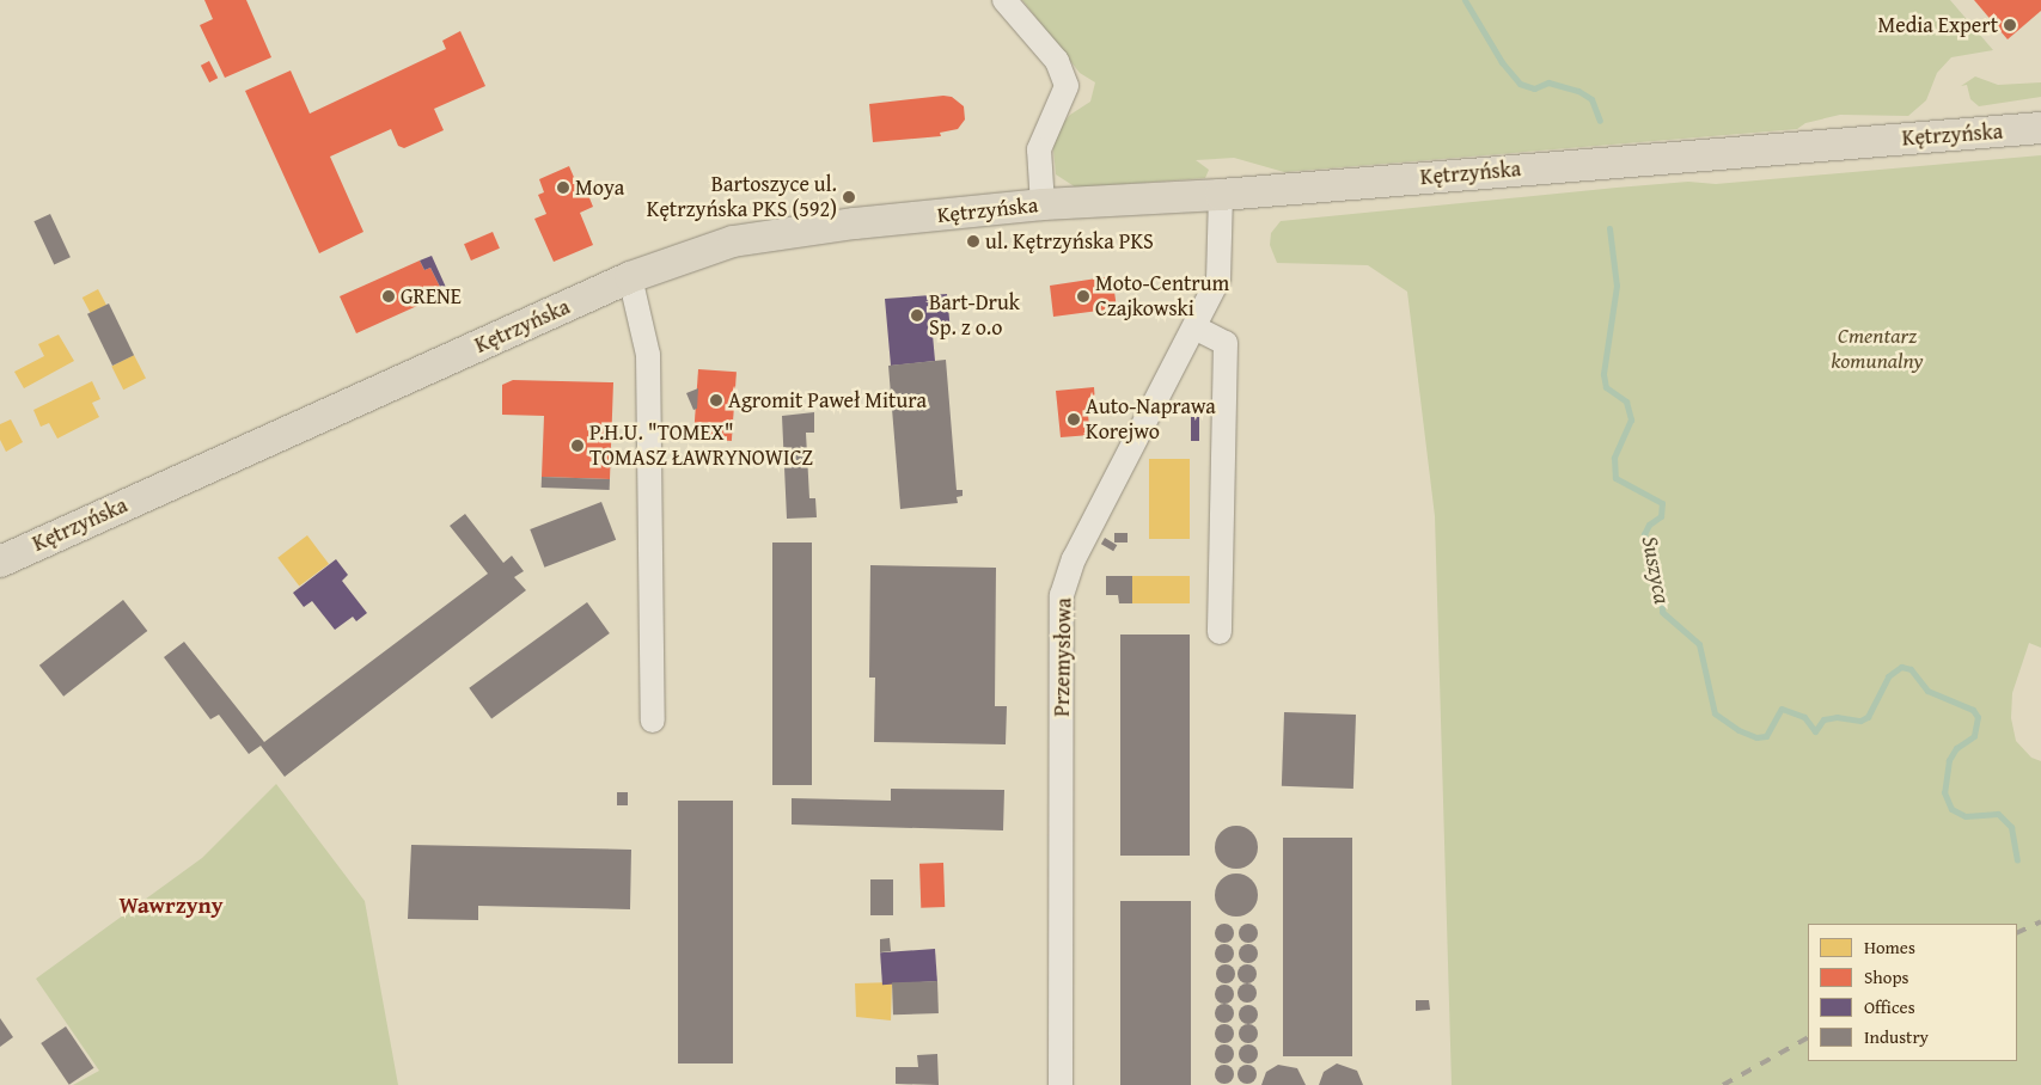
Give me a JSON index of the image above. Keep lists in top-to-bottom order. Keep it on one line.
{"streets":{"main road":["Kętrzyńska"],"street":["Przemysłowa"]},"crossings":[["Kętrzyńska","Przemysłowa"]],"districts":["Wawrzyny"],"water":["Suszyca"],"parks":["Cmentarz komunalny"],"places":["Media Expert","Moya","Bartoszyce ul. Kętrzyńska PKS (592)","ul. Kętrzyńska PKS","GRENE","Moto-Centrum Czajkowski","Bart-Druk Sp. z o.o","Agromit Paweł Mitura","Auto-Naprawa Korejwo","P.H.U. \"TOMEX\" TOMASZ ŁAWRYNOWICZ"],"legend":["Homes","Shops","Offices","Industry"]}
